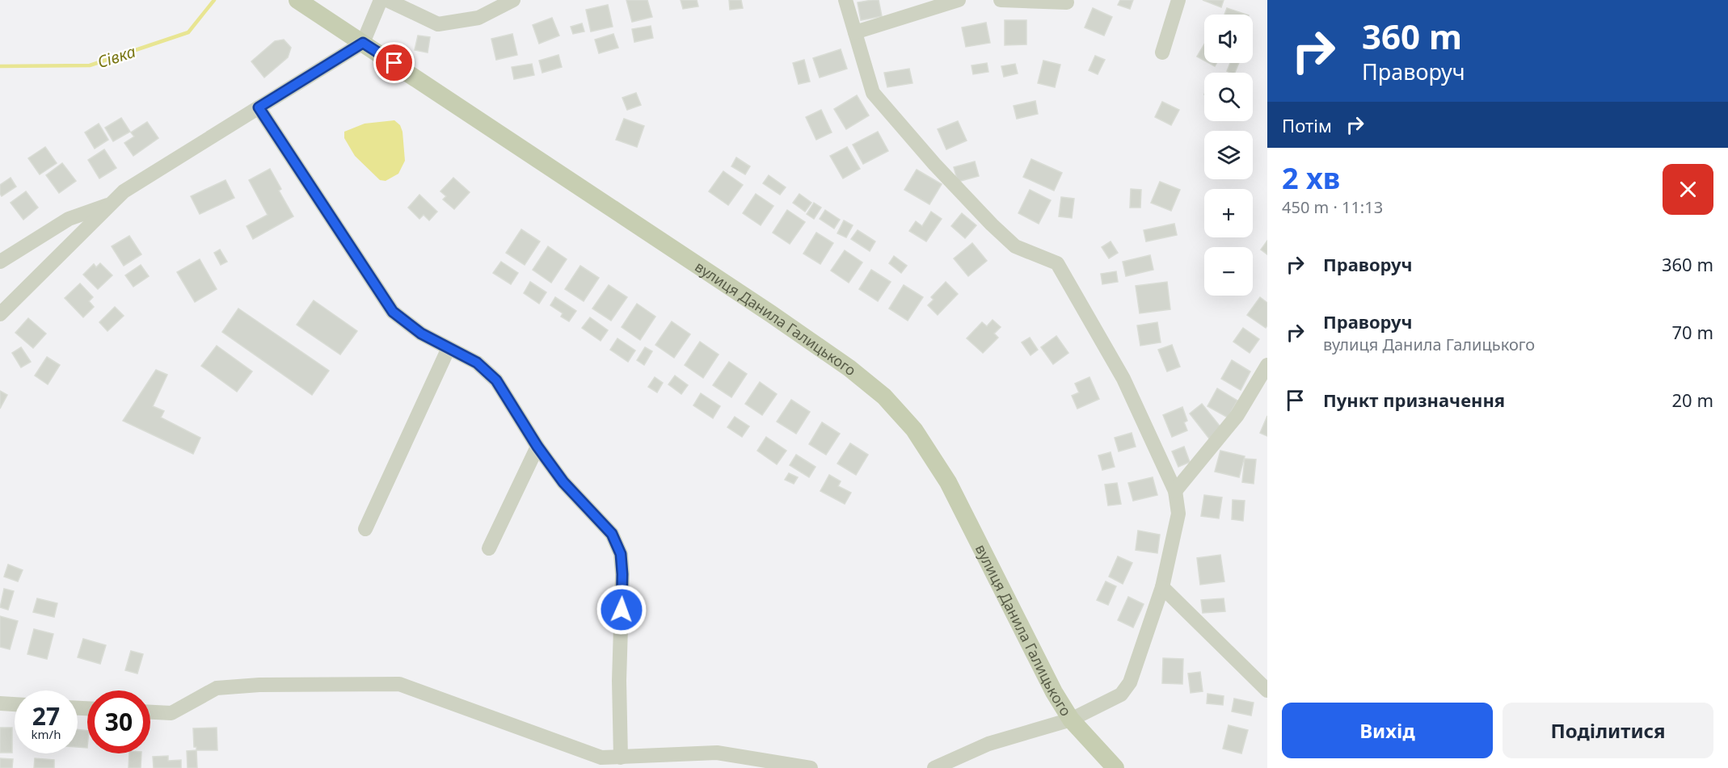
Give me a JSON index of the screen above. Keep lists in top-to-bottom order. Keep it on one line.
{"streets":{"main road":["вулиця Данила Галицького"]},"water":["Сівка"],"page":{"turn":["360 m","Праворуч"],"map_buttons":["+","−"],"then":"Потім","heading":["2 хв","450 m · 11:13"],"list":[{"name":"Праворуч","value":"360 m"},{"name":"Праворуч","note":"вулиця Данила Галицького","value":"70 m"},{"name":"Пункт призначення","value":"20 m"}],"speed":"27 km/h","limit":"30","buttons":["Вихід","Поділитися"]}}
